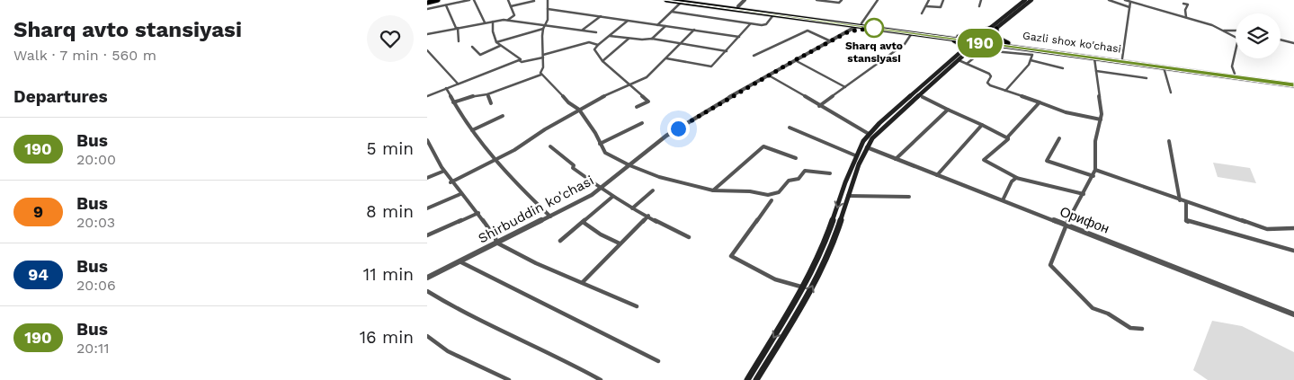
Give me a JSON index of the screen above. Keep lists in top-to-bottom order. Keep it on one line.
{"streets":{"highway":["Gazli shox ko'chasi"],"street":["Shirbuddin ko'chasi","Орифон"]},"crossings":[["Gazli shox ko'chasi","Shirbuddin ko'chasi"]],"places":["Sharq avto stansiyasi"],"lines":["bus line 190"],"page":{"heading":[["Sharq avto stansiyasi","Walk · 7 min · 560 m"],"Departures"],"on_map":"190","list":[{"mark":"190","name":"Bus","note":"20:00","value":"5 min"},{"mark":"9","name":"Bus","note":"20:03","value":"8 min"},{"mark":"94","name":"Bus","note":"20:06","value":"11 min"},{"mark":"190","name":"Bus","note":"20:11","value":"16 min"}]}}
